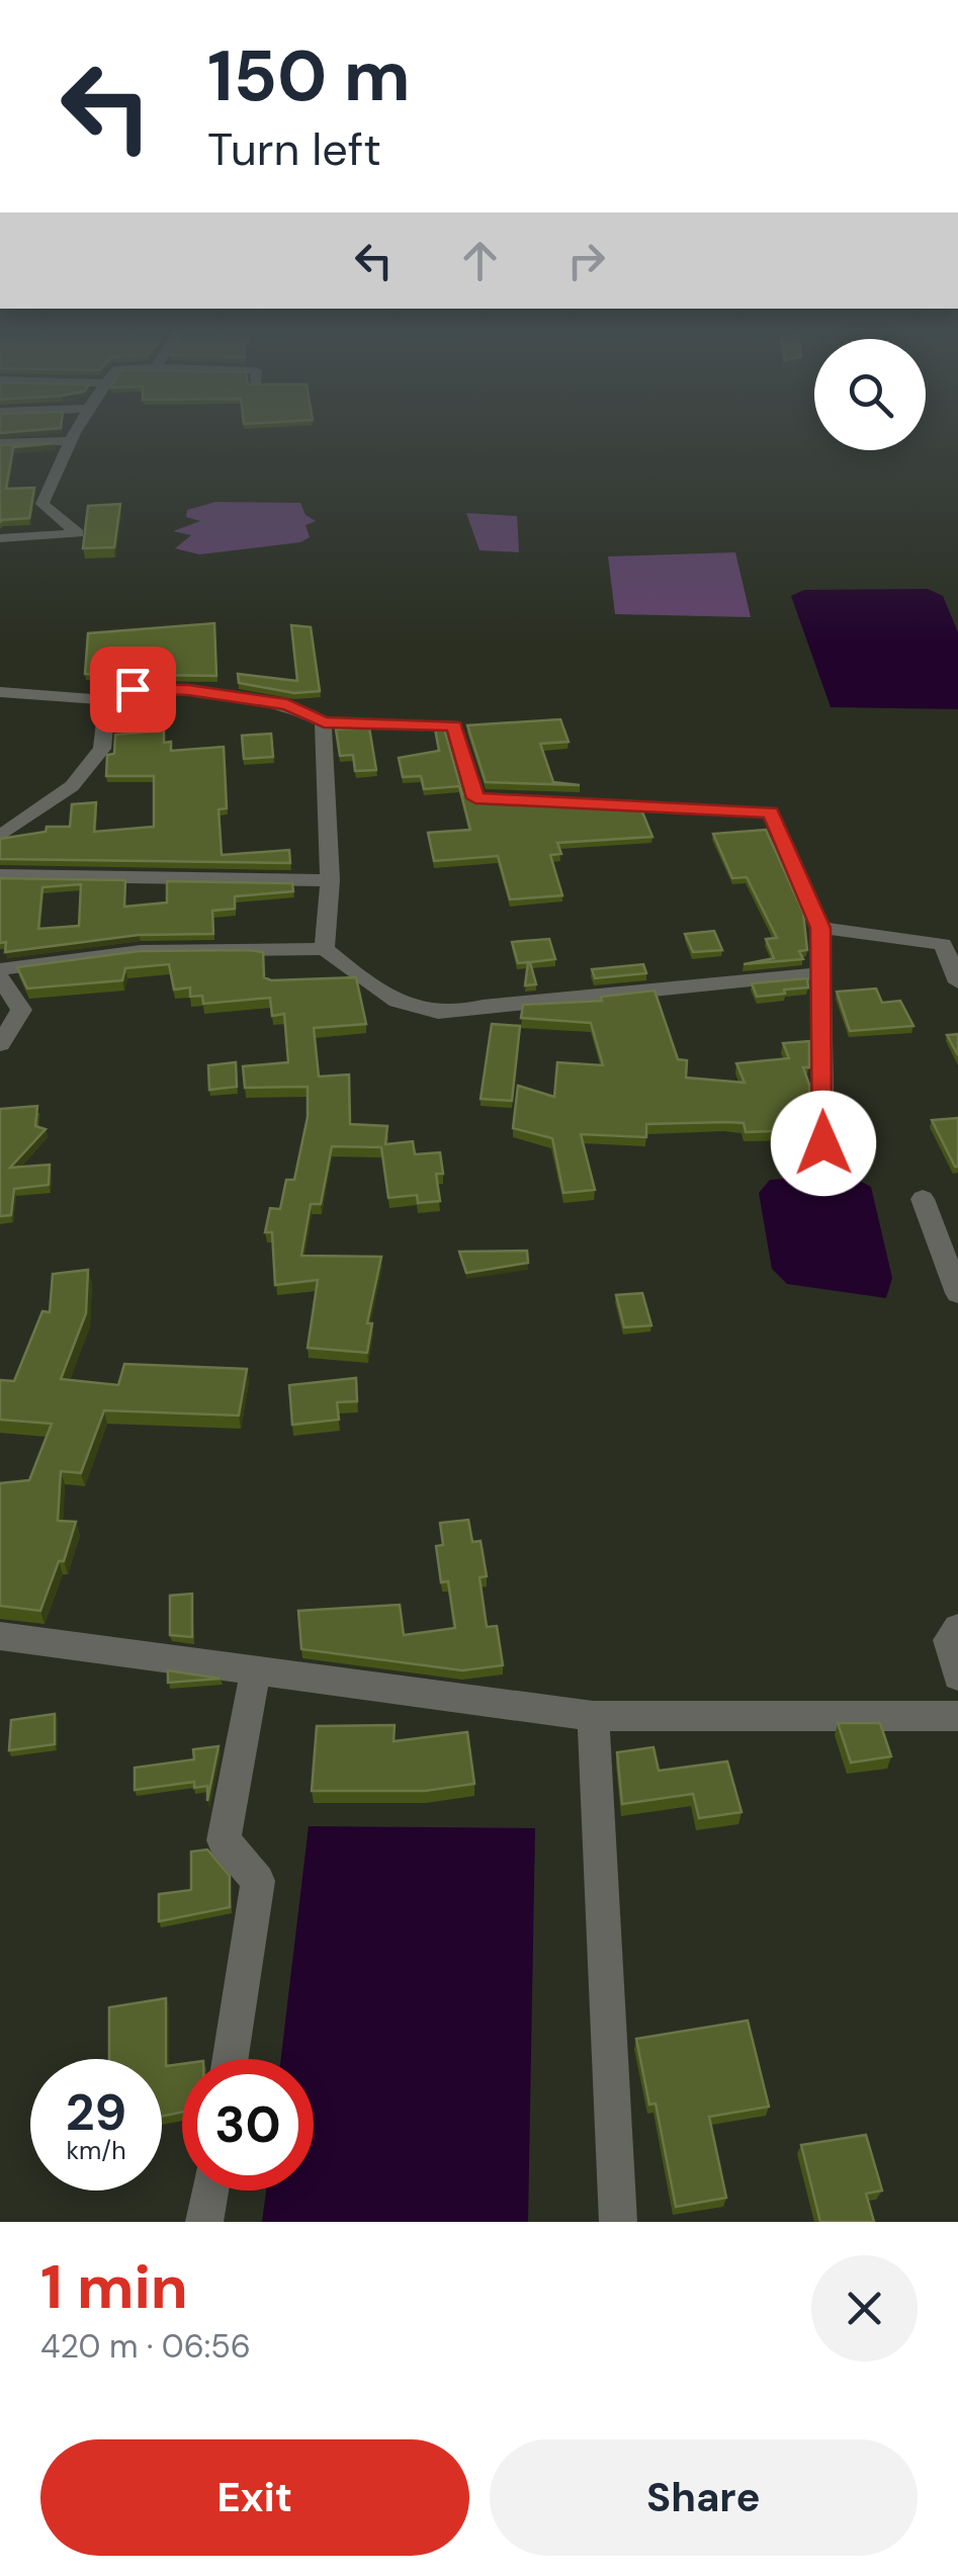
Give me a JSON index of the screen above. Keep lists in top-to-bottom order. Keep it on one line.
{"page":{"turn":["150 m","Turn left"],"speed":"29 km/h","limit":"30","heading":["1 min","420 m · 06:56"],"buttons":["Exit","Share"]}}
